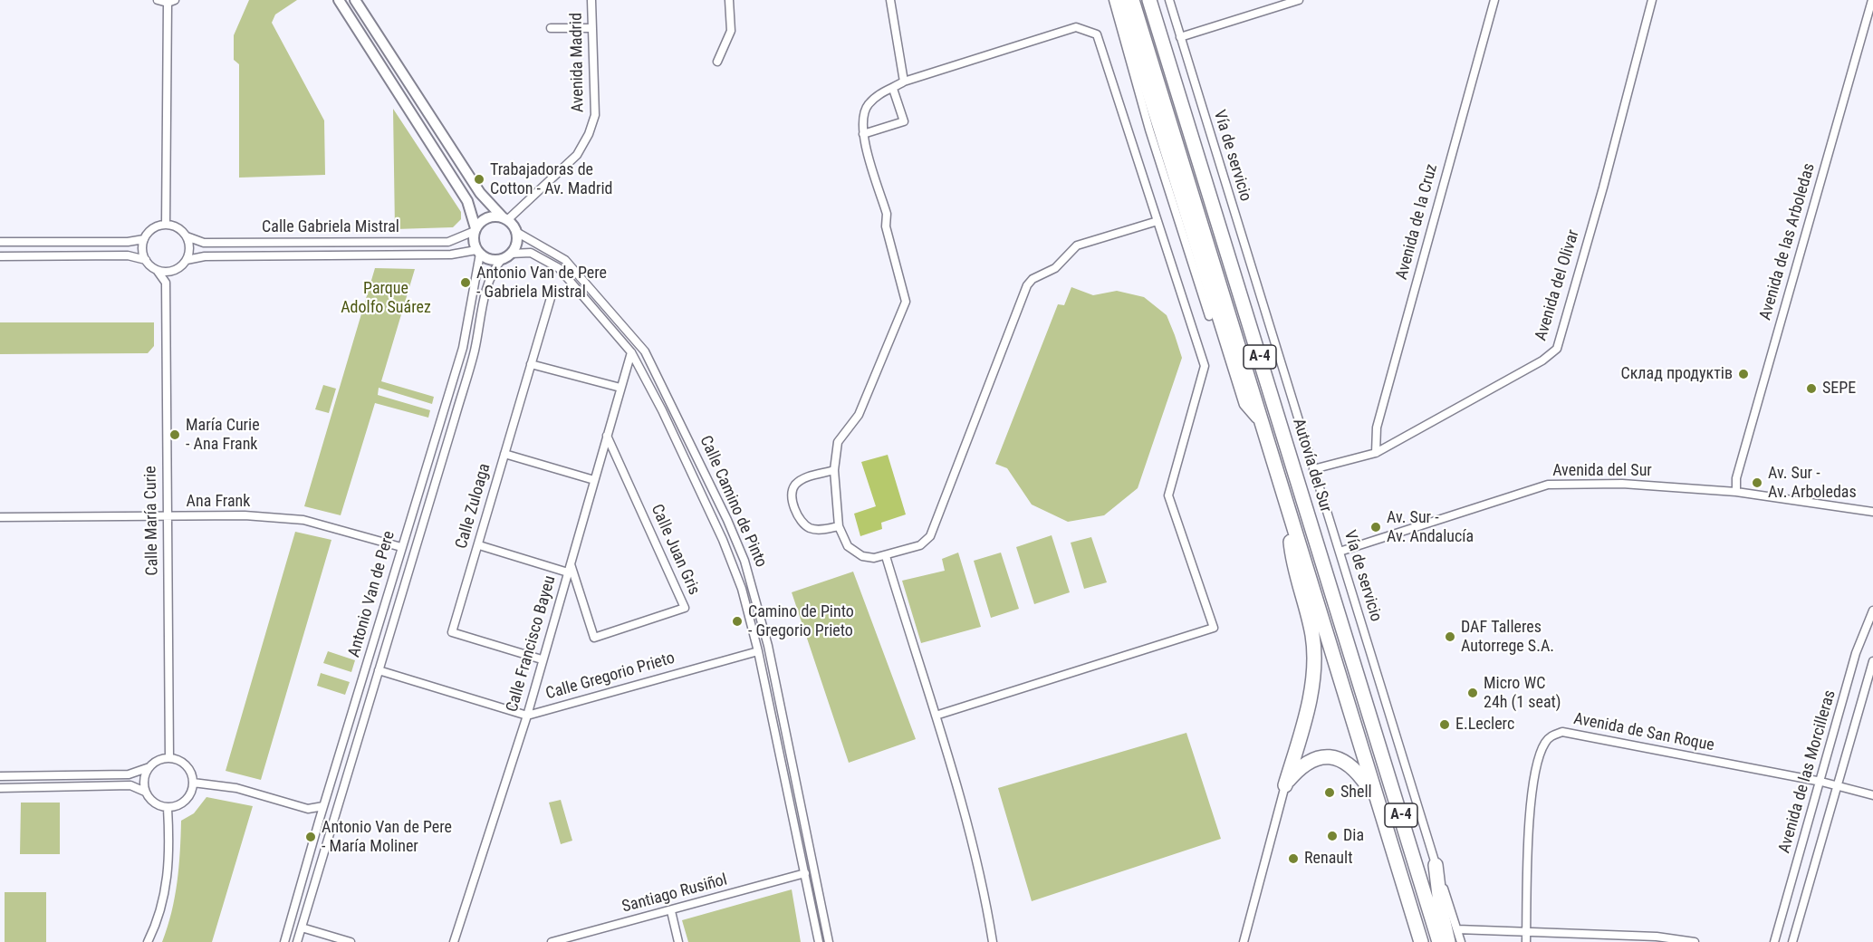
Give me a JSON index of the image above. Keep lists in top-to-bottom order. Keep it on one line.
{"streets":{"highway":["A-4","Autovía del Sur"],"street":["Avenida Madrid","Vía de servicio","Avenida de la Cruz","Calle Gabriela Mistral","Avenida de las Arboledas","Avenida del Olivar","Avenida del Sur","Ana Frank","Calle Camino de Pinto","Calle Zuloaga","Calle María Curie","Calle Juan Gris","Antonio Van de Pere","Calle Francisco Bayeu","Calle Gregorio Prieto","Avenida de San Roque","Avenida de las Morcilleras","Santiago Rusiñol"]},"crossings":[["Avenida Madrid","Calle Gabriela Mistral"],["Avenida Madrid","Calle Camino de Pinto"],["Avenida Madrid","Antonio Van de Pere"],["Vía de servicio","Avenida del Olivar"],["Vía de servicio","Avenida del Sur"],["Avenida de la Cruz","Avenida del Olivar"],["Calle Gabriela Mistral","Calle Camino de Pinto"],["Calle Gabriela Mistral","Antonio Van de Pere"],["Avenida de las Arboledas","Avenida del Sur"],["Ana Frank","Calle María Curie"],["Ana Frank","Antonio Van de Pere"],["Calle Camino de Pinto","Antonio Van de Pere"],["Calle Camino de Pinto","Calle Francisco Bayeu"],["Calle Camino de Pinto","Calle Gregorio Prieto"],["Calle Camino de Pinto","Santiago Rusiñol"],["Calle Zuloaga","Calle Francisco Bayeu"],["Calle Juan Gris","Calle Francisco Bayeu"],["Antonio Van de Pere","Calle Gregorio Prieto"],["Calle Francisco Bayeu","Calle Gregorio Prieto"],["Avenida de San Roque","Avenida de las Morcilleras"]],"parks":["Parque Adolfo Suárez"],"places":["Trabajadoras de Cotton - Av. Madrid","Antonio Van de Pere - Gabriela Mistral","Склад продуктів","SEPE","María Curie - Ana Frank","Av. Sur - Av. Arboledas","Av. Sur - Av. Andalucía","Camino de Pinto - Gregorio Prieto","DAF Talleres Autorrege S.A.","Micro WC 24h (1 seat)","E.Leclerc","Shell","Dia","Antonio Van de Pere - María Moliner","Renault"]}
